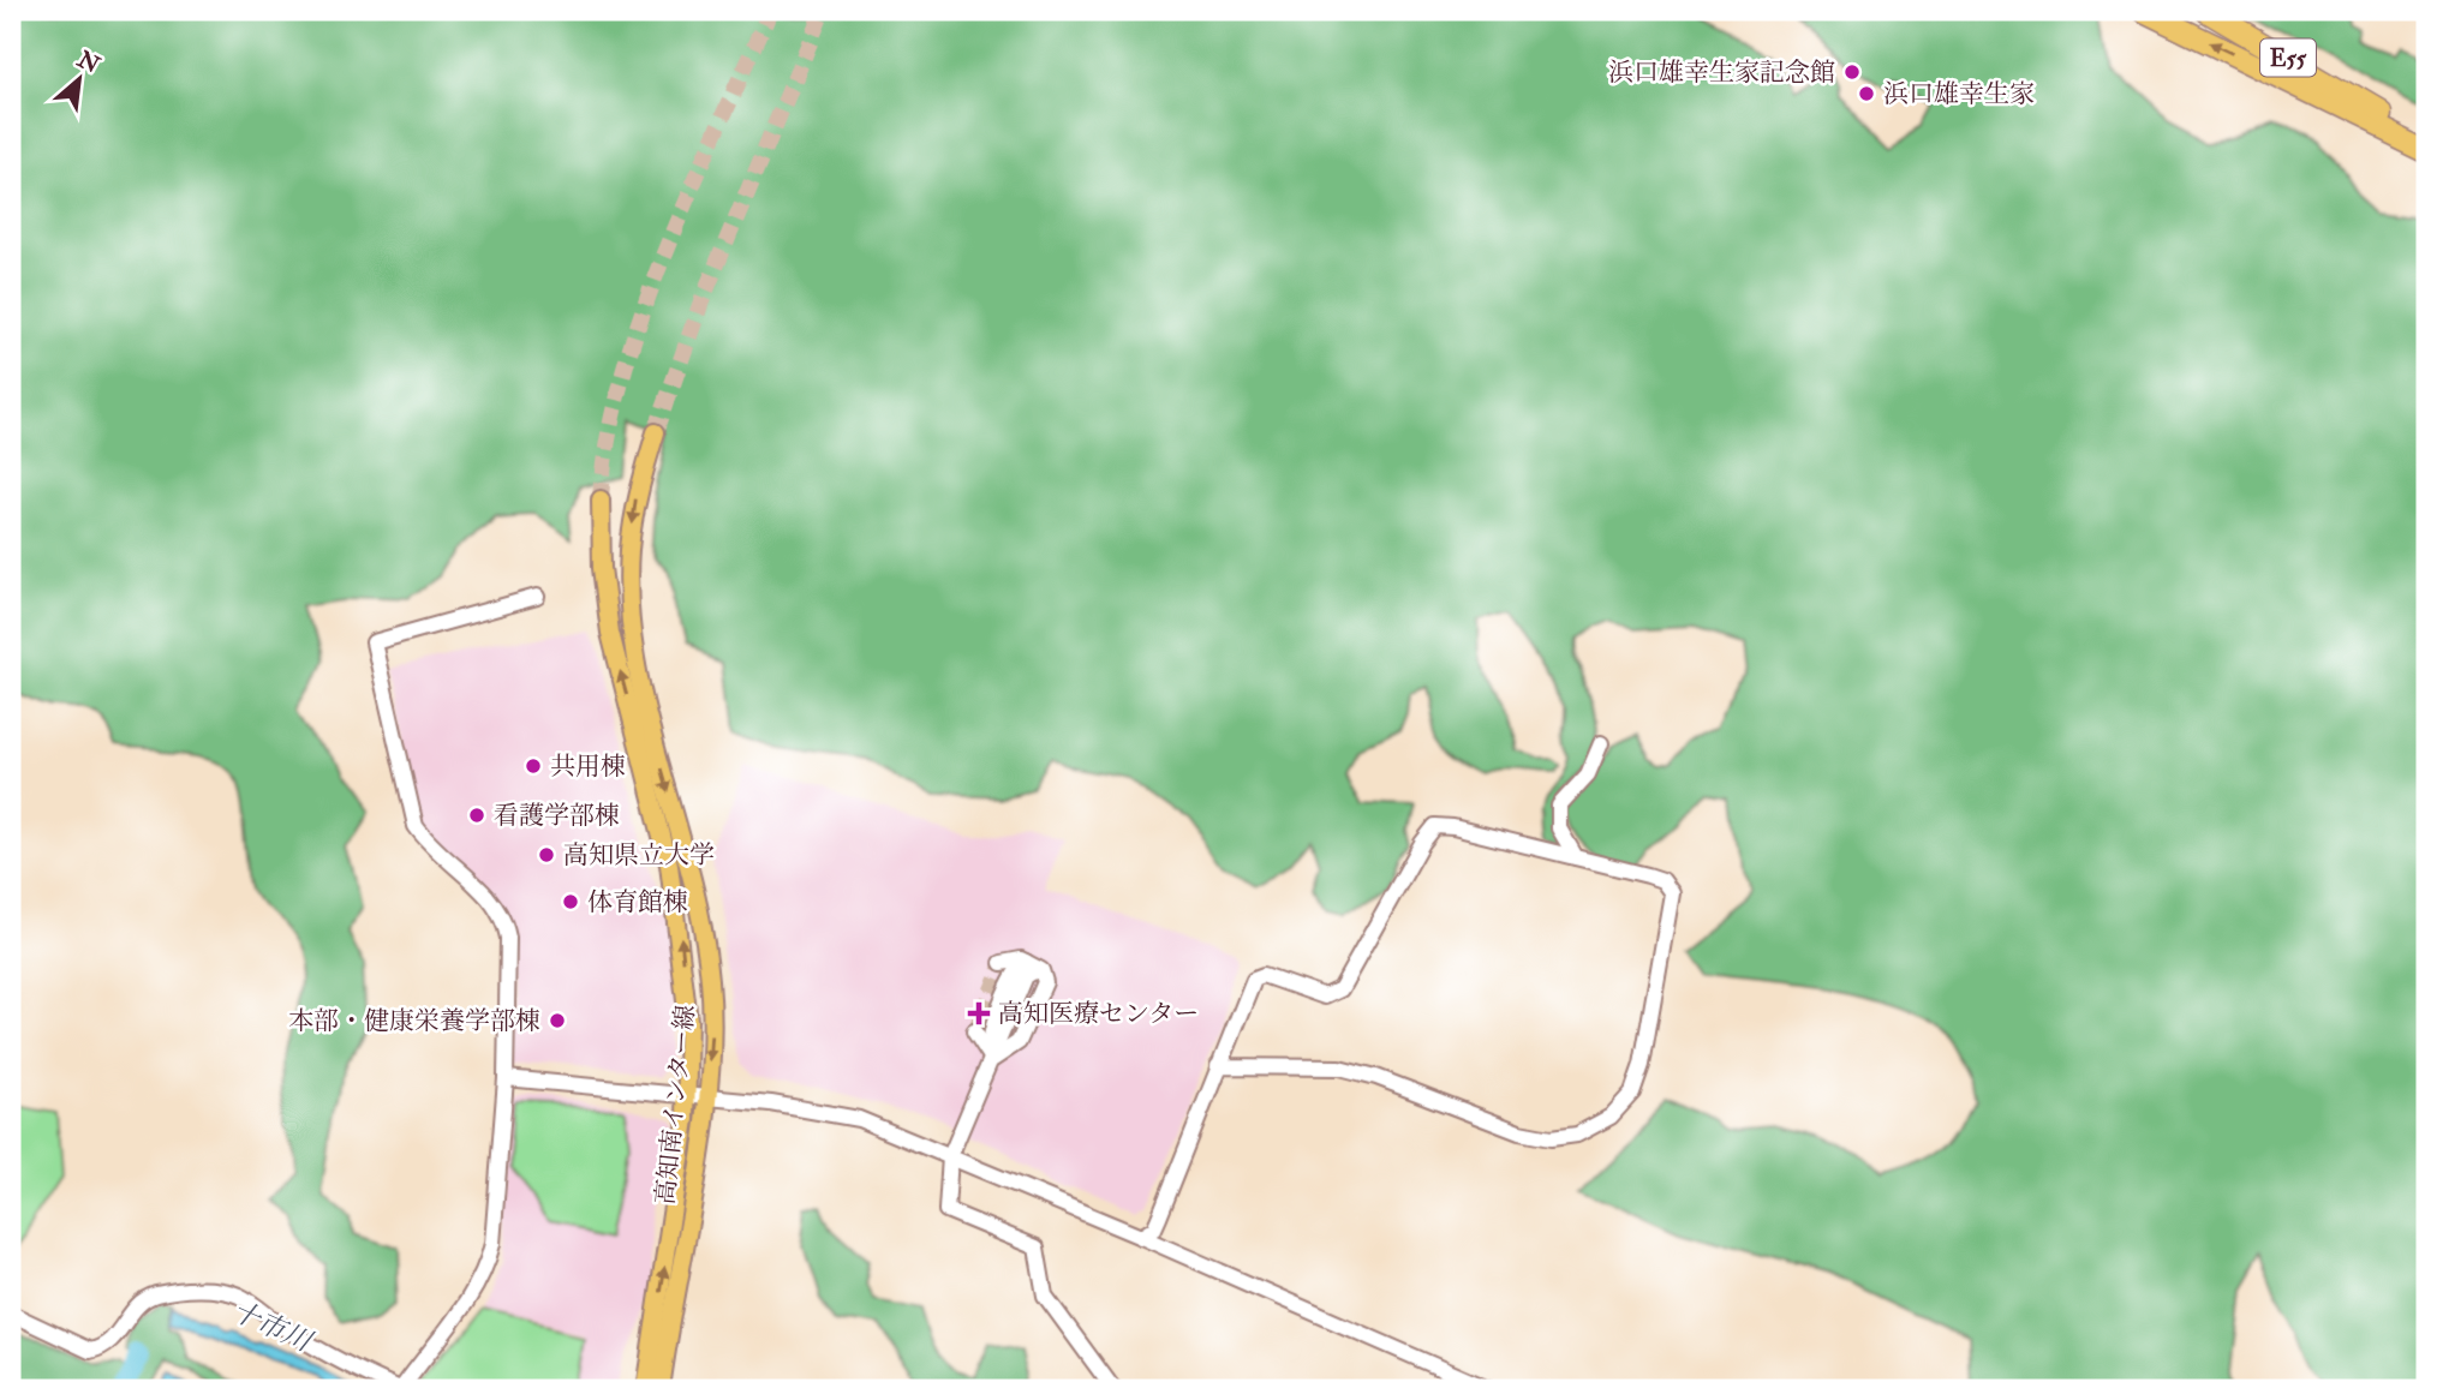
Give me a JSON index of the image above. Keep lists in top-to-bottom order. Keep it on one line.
{"streets":{"highway":["E55"],"main road":["高知南インター線"]},"water":["十市川"],"places":{"other":["浜口雄幸生家記念館","浜口雄幸生家","共用棟","看護学部棟","高知県立大学","体育館棟","本部・健康栄養学部棟"],"health":["高知医療センター"]},"north":"top right"}
